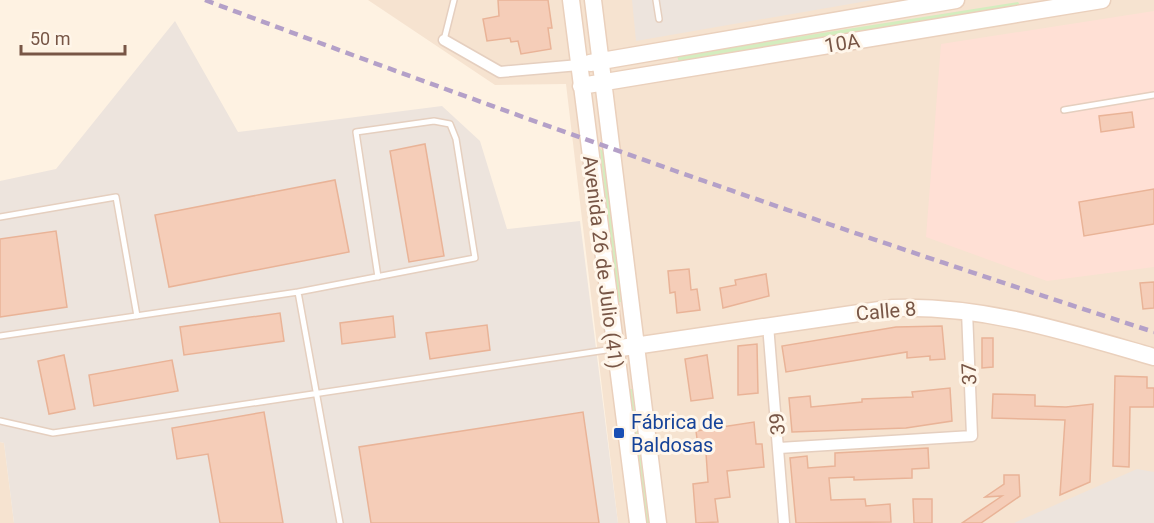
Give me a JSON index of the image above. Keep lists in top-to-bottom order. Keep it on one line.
{"streets":{"street":["10A","Avenida 26 de Julio (41)","Calle 8","37","39"]},"crossings":[["10A","Avenida 26 de Julio (41)"],["Avenida 26 de Julio (41)","Calle 8"],["Calle 8","37"],["Calle 8","39"],["37","39"]],"places":{"transit":["Fábrica de Baldosas"]},"scale_bar":"50 m"}
